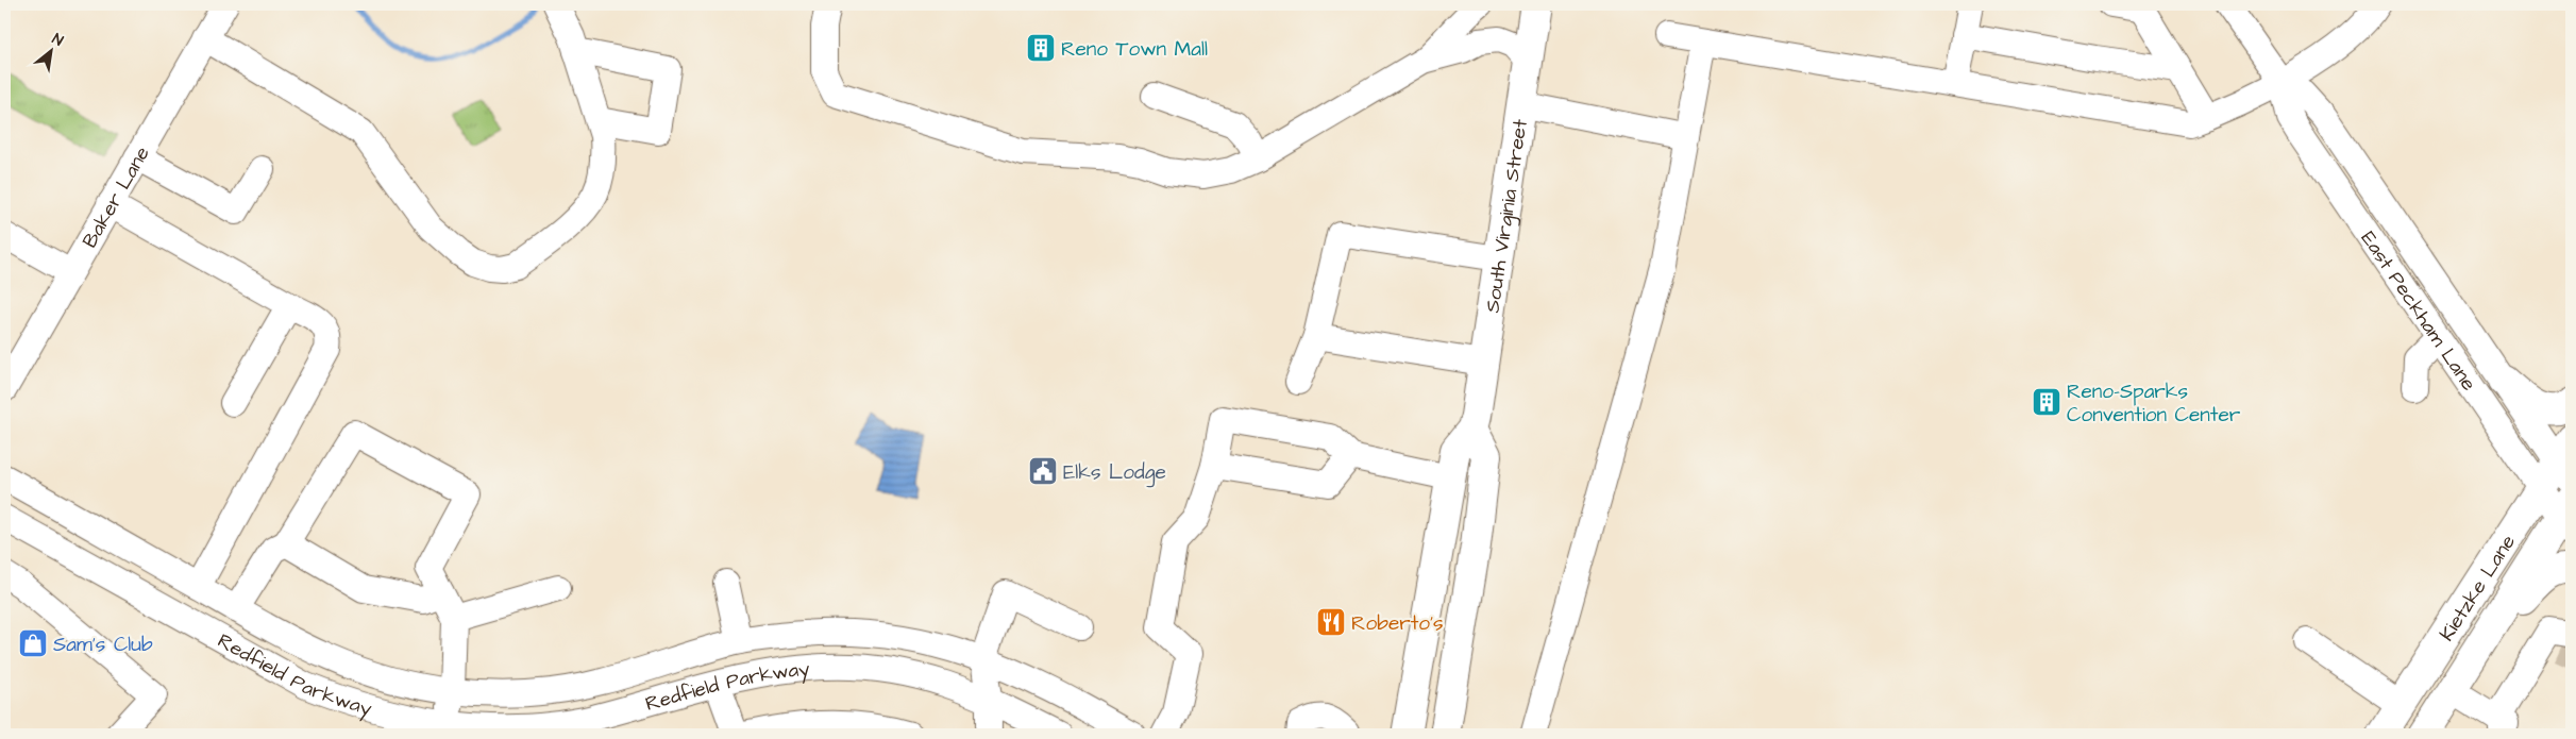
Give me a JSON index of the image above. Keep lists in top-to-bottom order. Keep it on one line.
{"streets":{"main road":["South Virginia Street","Kietzke Lane"],"street":["Baker Lane","East Peckham Lane","Redfield Parkway"]},"crossings":[["East Peckham Lane","Kietzke Lane"]],"places":{"building":["Reno Town Mall","Reno-Sparks Convention Center"],"public building":["Elks Lodge"],"restaurant":["Roberto's"],"shop":["Sam's Club"]},"north":"top right"}
